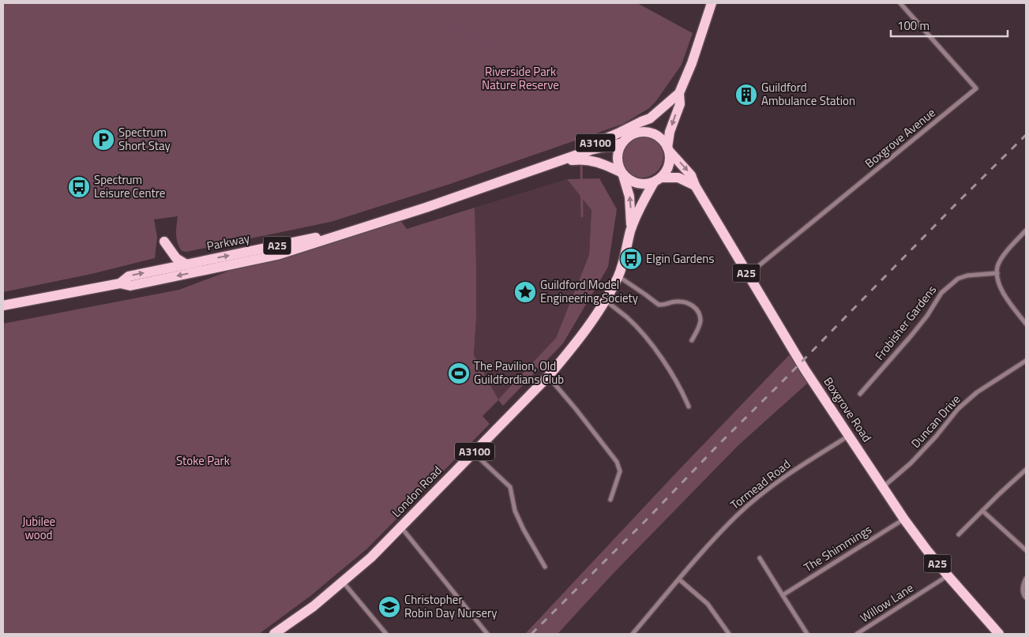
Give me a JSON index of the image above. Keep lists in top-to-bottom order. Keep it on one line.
{"streets":{"main road":["A3100","Parkway","A25","Boxgrove Road","London Road"],"street":["Boxgrove Avenue","Frobisher Gardens","Duncan Drive","Tormead Road","The Shimmings","Willow Lane"]},"crossings":[["Boxgrove Avenue","Boxgrove Road"],["A3100","Parkway"],["A3100","A25"],["A3100","London Road"],["Parkway","A25"],["A25","Boxgrove Road"],["A25","London Road"],["Boxgrove Road","Duncan Drive"],["Boxgrove Road","Tormead Road"],["Boxgrove Road","The Shimmings"],["Boxgrove Road","Willow Lane"]],"parks":["Riverside Park Nature Reserve","Stoke Park","Jubilee wood"],"places":{"building":["Guildford Ambulance Station"],"parking":["Spectrum Short Stay"],"bus stop":["Spectrum Leisure Centre","Elgin Gardens"],"place":["Guildford Model Engineering Society"],"sports":["The Pavilion, Old Guildfordians Club"],"school or university":["Christopher Robin Day Nursery"]},"scale_bar":"100 m"}
